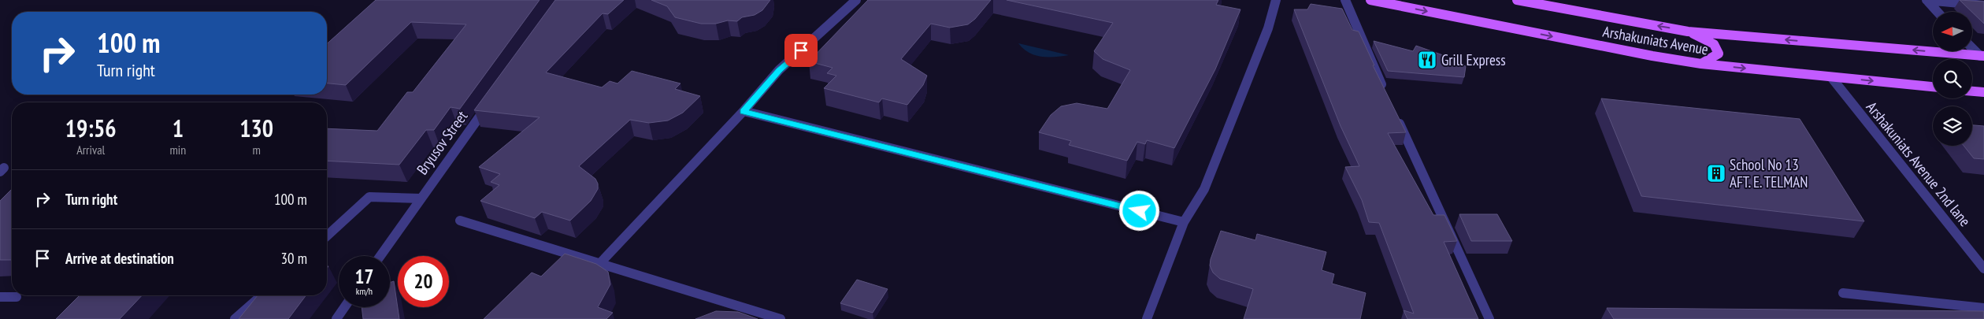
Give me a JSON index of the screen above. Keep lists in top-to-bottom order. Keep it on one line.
{"streets":{"main road":["Arshakuniats Avenue"],"street":["Bryusov Street","Arshakuniats Avenue 2nd lane"]},"crossings":[["Arshakuniats Avenue","Arshakuniats Avenue 2nd lane"]],"places":{"restaurant":["Grill Express"],"building":["School No 13 AFT. E. TELMAN"]},"north":"left","page":{"turn":["100 m","Turn right"],"eta":["19:56","Arrival","1","min","130","m"],"list":[{"name":"Turn right","value":"100 m"},{"name":"Arrive at destination","value":"30 m"}],"speed":"17 km/h","limit":"20"}}
